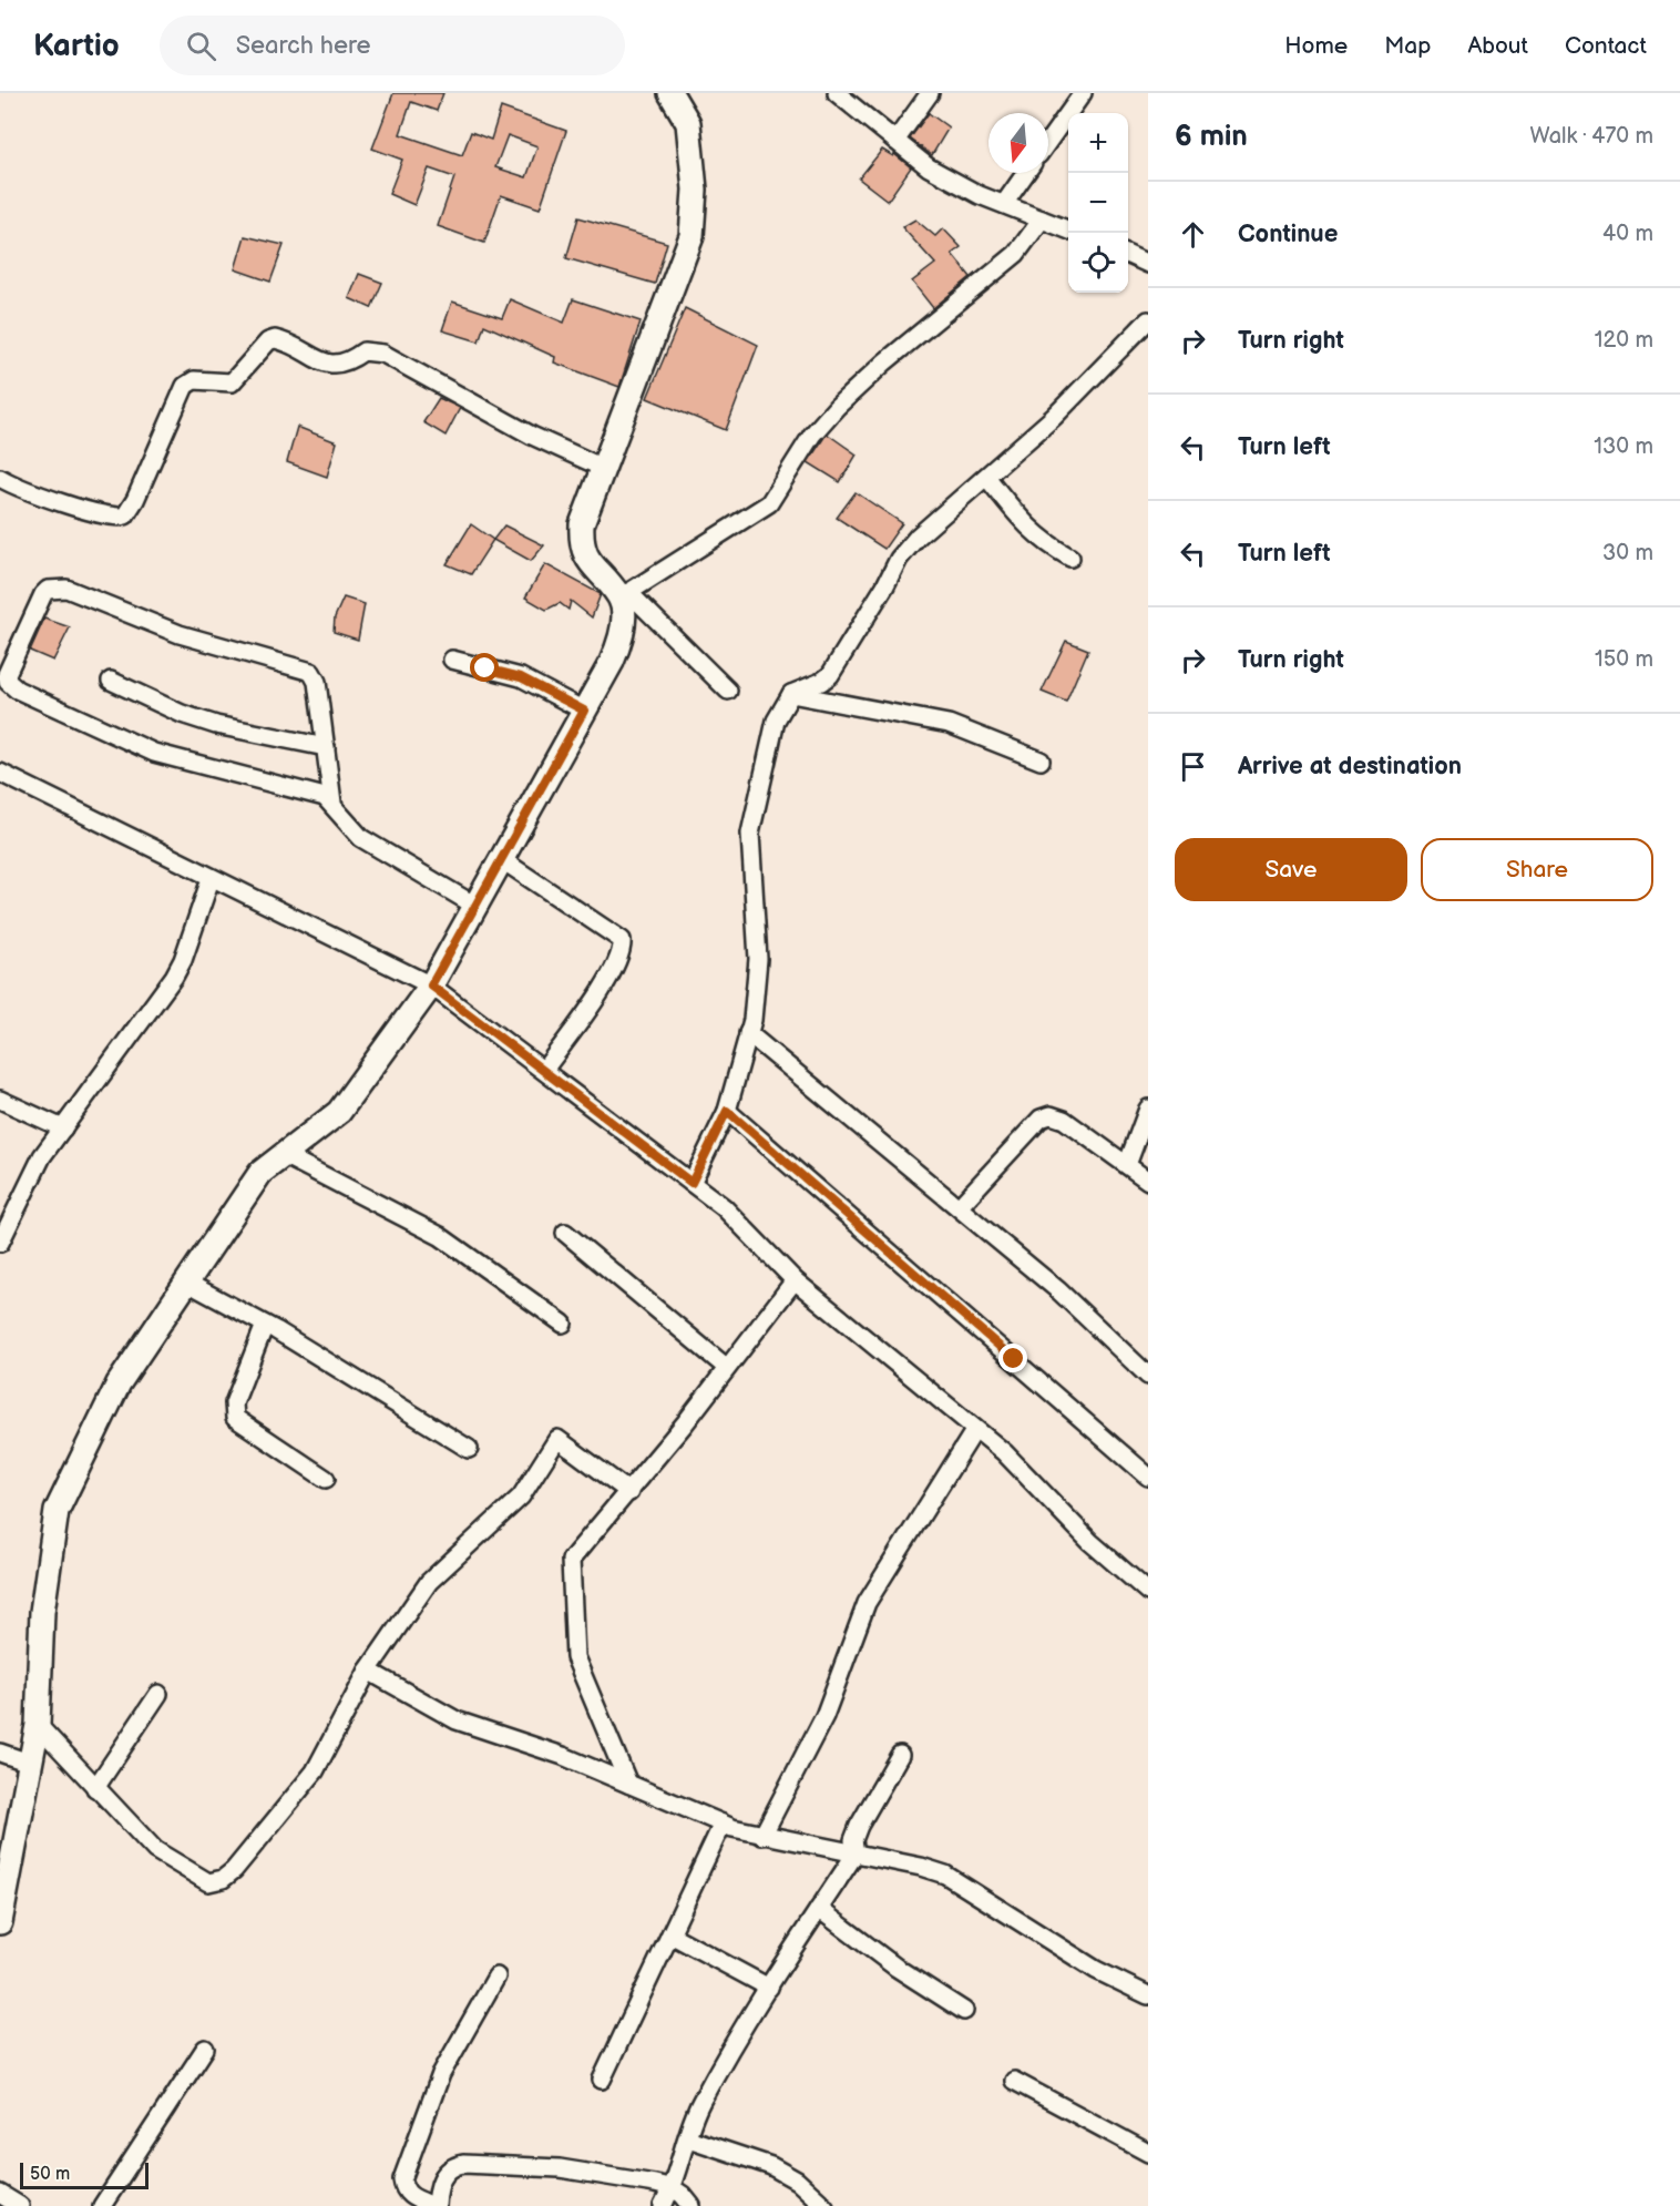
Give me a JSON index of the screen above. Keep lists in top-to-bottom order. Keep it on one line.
{"scale_bar":"50 m","north":"bottom","page":{"header":"Kartio","search":"Search here","nav":["Home","Map","About","Contact"],"heading":["6 min","Walk · 470 m"],"map_buttons":["+","−"],"list":[["Continue","40 m"],["Turn right","120 m"],["Turn left","130 m"],["Turn left","30 m"],["Turn right","150 m"],"Arrive at destination"],"buttons":["Save","Share"],"scale":"50 m"}}
